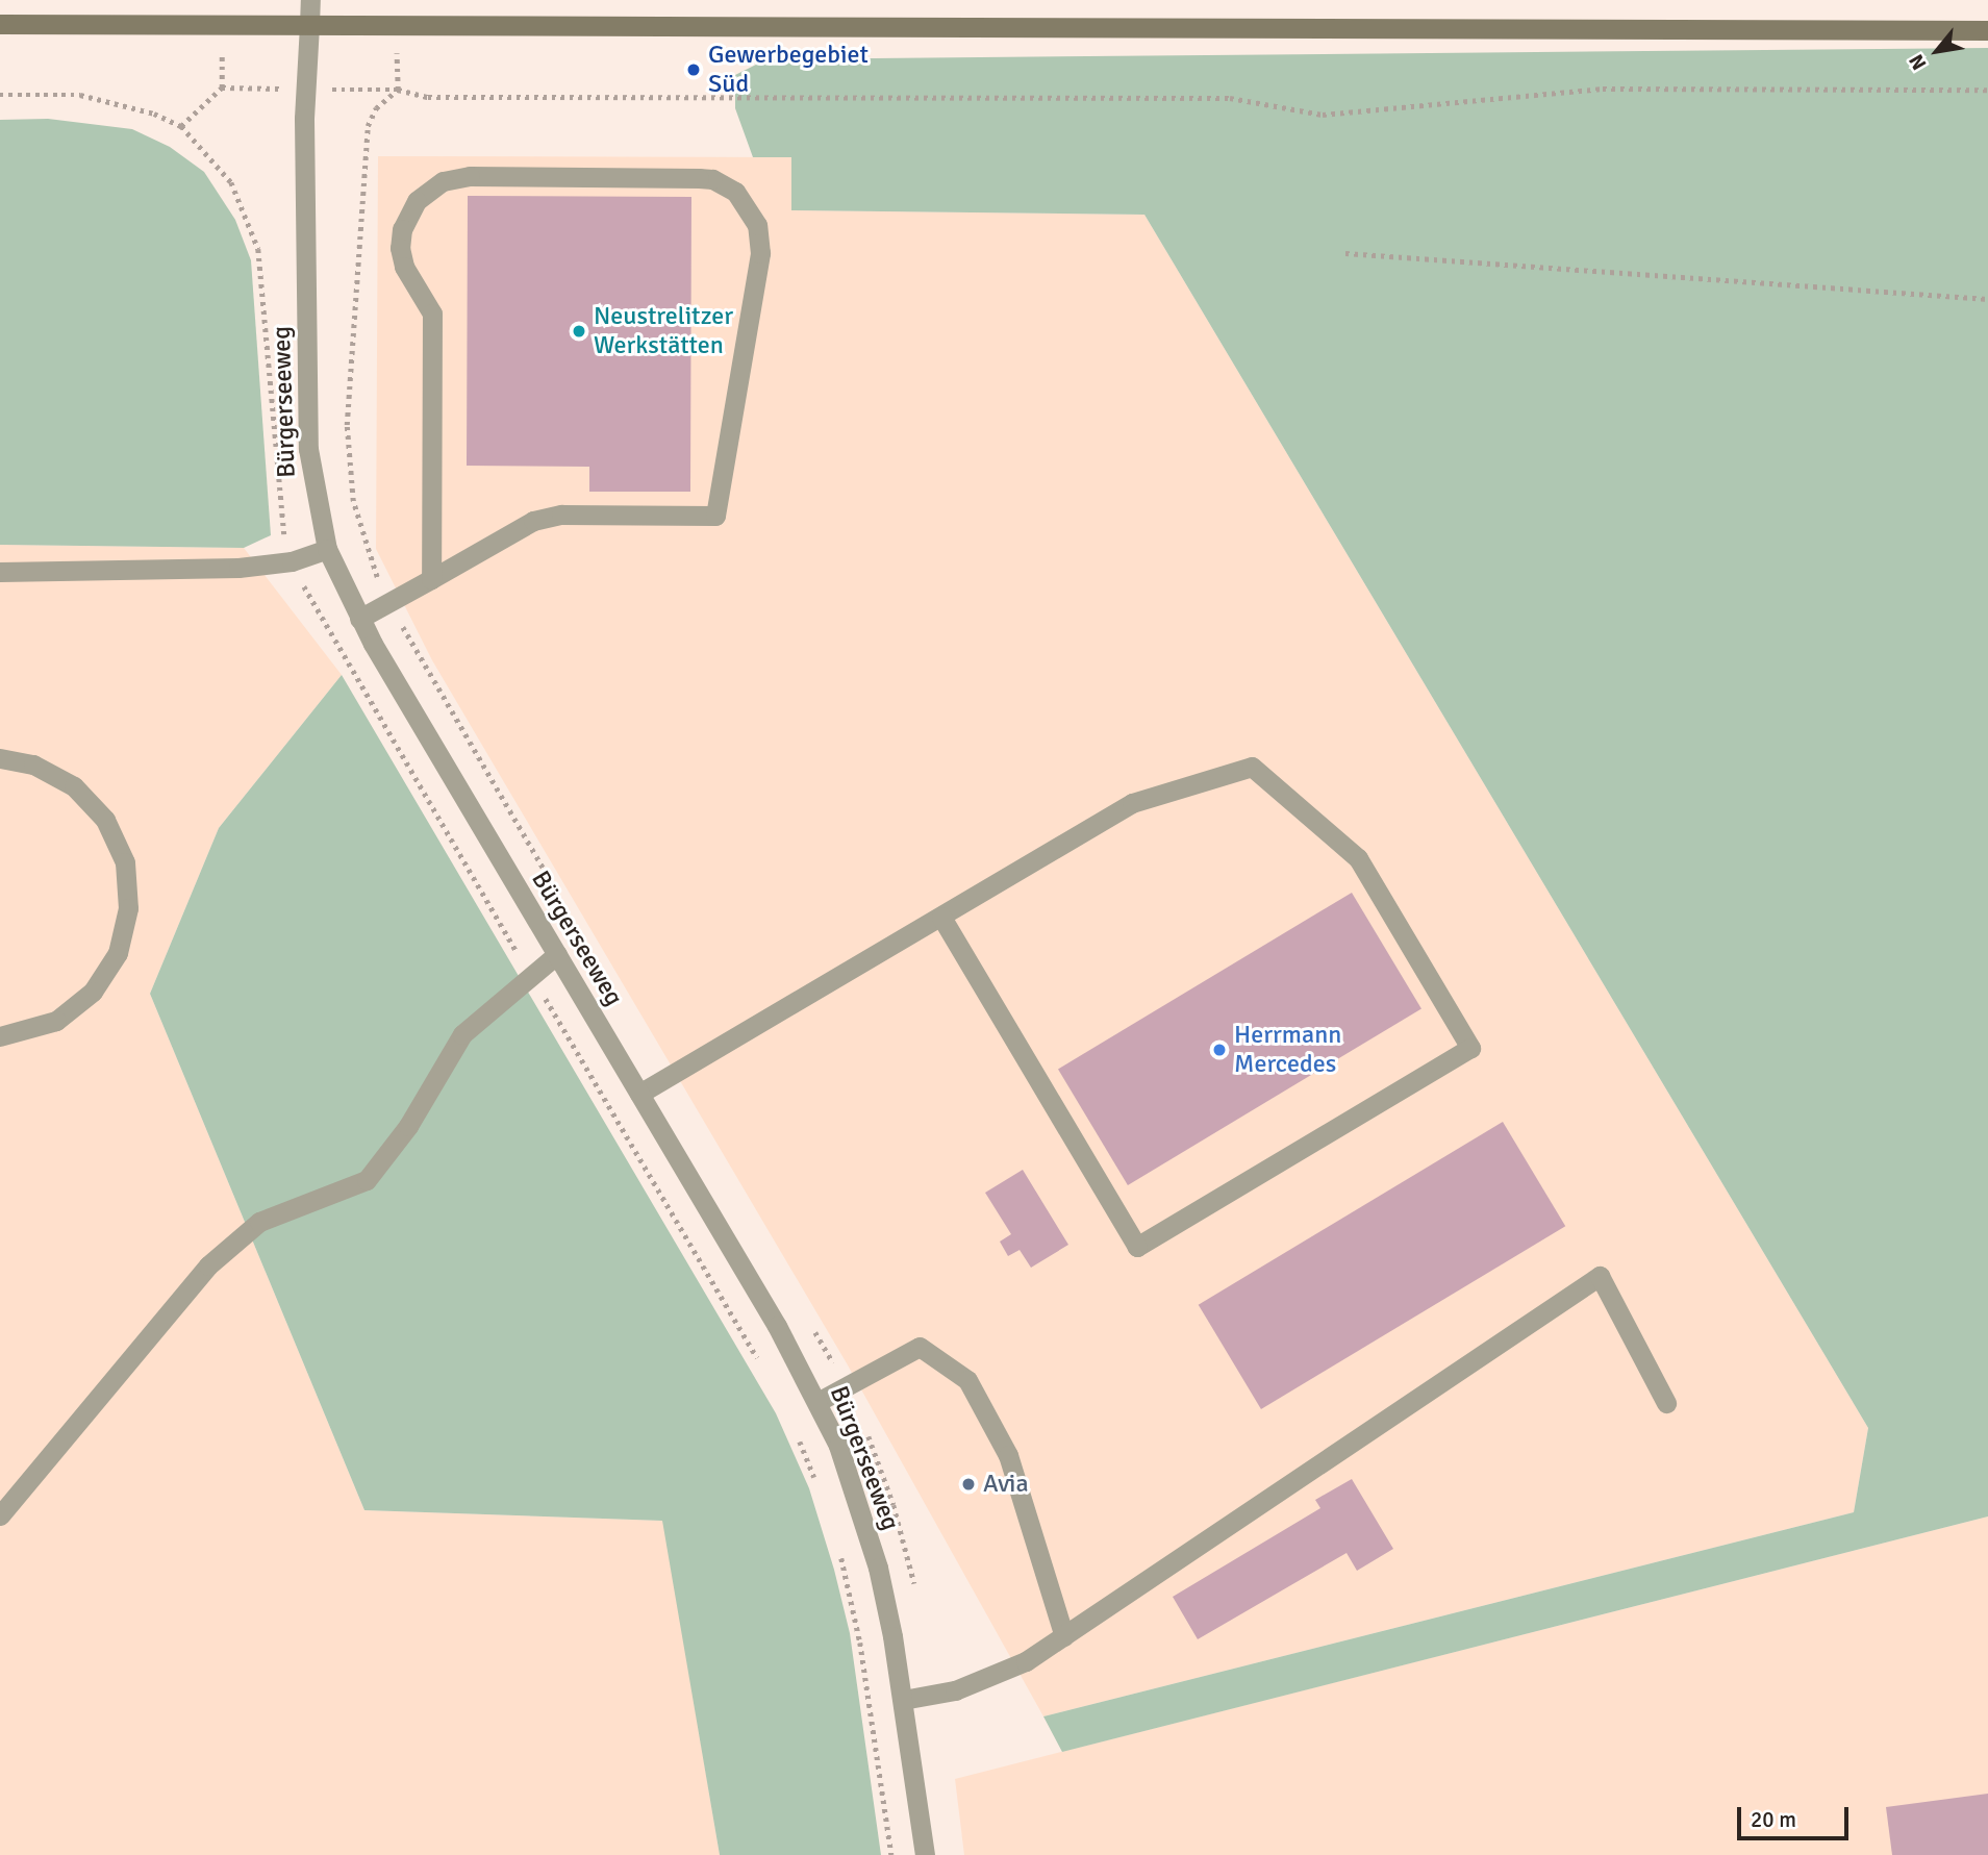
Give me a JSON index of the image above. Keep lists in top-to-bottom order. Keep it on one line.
{"streets":{"street":["Bürgerseeweg"]},"places":["Gewerbegebiet Süd","Neustrelitzer Werkstätten","Herrmann Mercedes","Avia"],"scale_bar":"20 m","north":"bottom left"}
